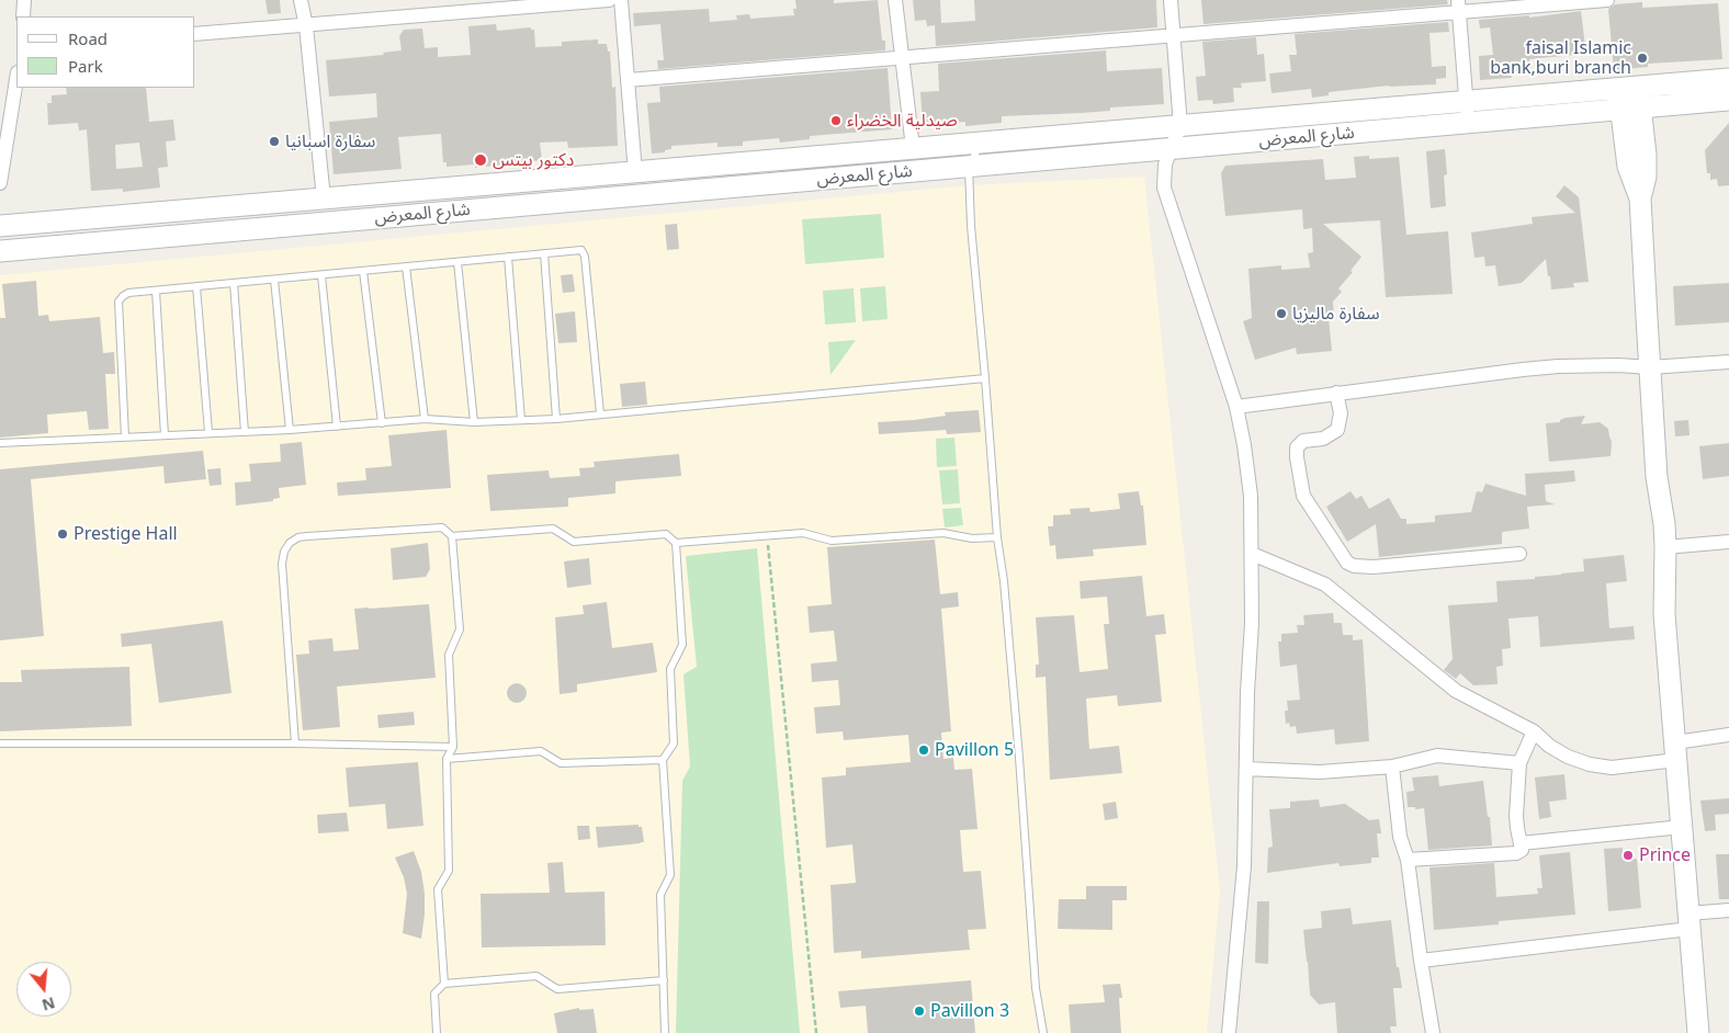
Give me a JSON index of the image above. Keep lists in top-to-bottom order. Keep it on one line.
{"streets":{"main road":["شارع المعرض"]},"places":["faisal Islamic bank,buri branch","صيدلية الخضراء","سفارة اسبانيا","دكتور بيتس","سفارة ماليزيا","Prestige Hall","Pavillon 5","Prince","Pavillon 3"],"legend":["Road","Park"],"north":"bottom"}
